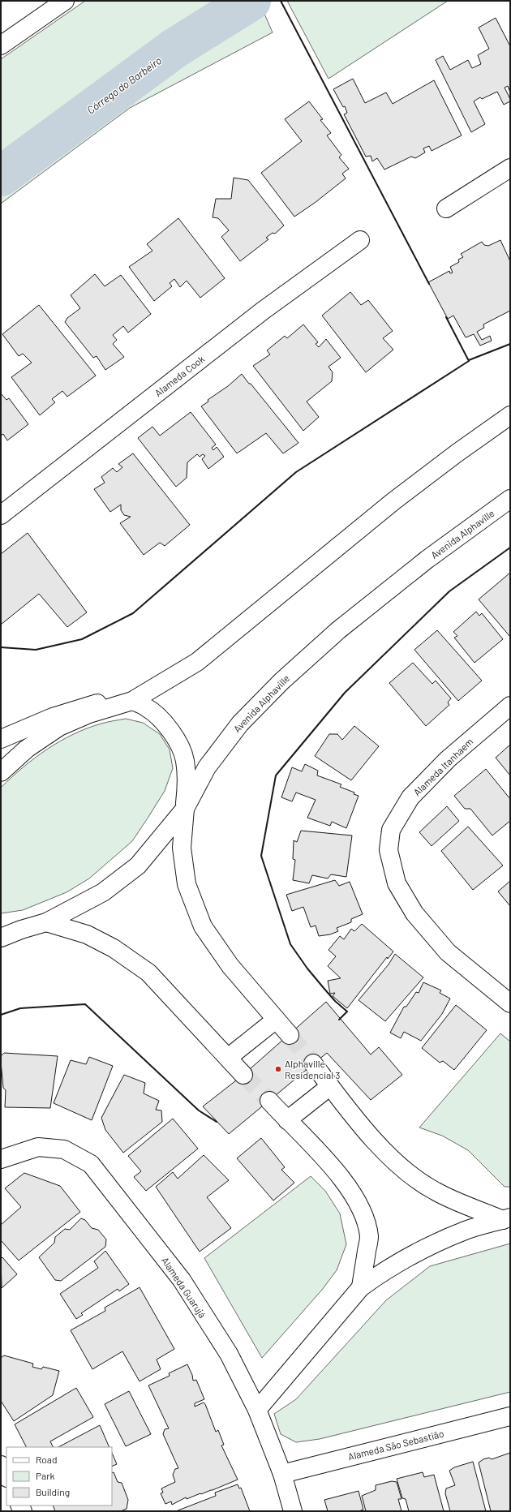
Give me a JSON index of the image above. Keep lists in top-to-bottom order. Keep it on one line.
{"streets":{"street":["Alameda Cook","Avenida Alphaville","Alameda Itanhaem","Alameda Guarujá","Alameda São Sebastião"]},"crossings":[["Alameda Guarujá","Alameda São Sebastião"]],"water":["Córrego do Barbeiro"],"places":["Alphaville Residencial 3"],"legend":["Road","Park","Building"]}
